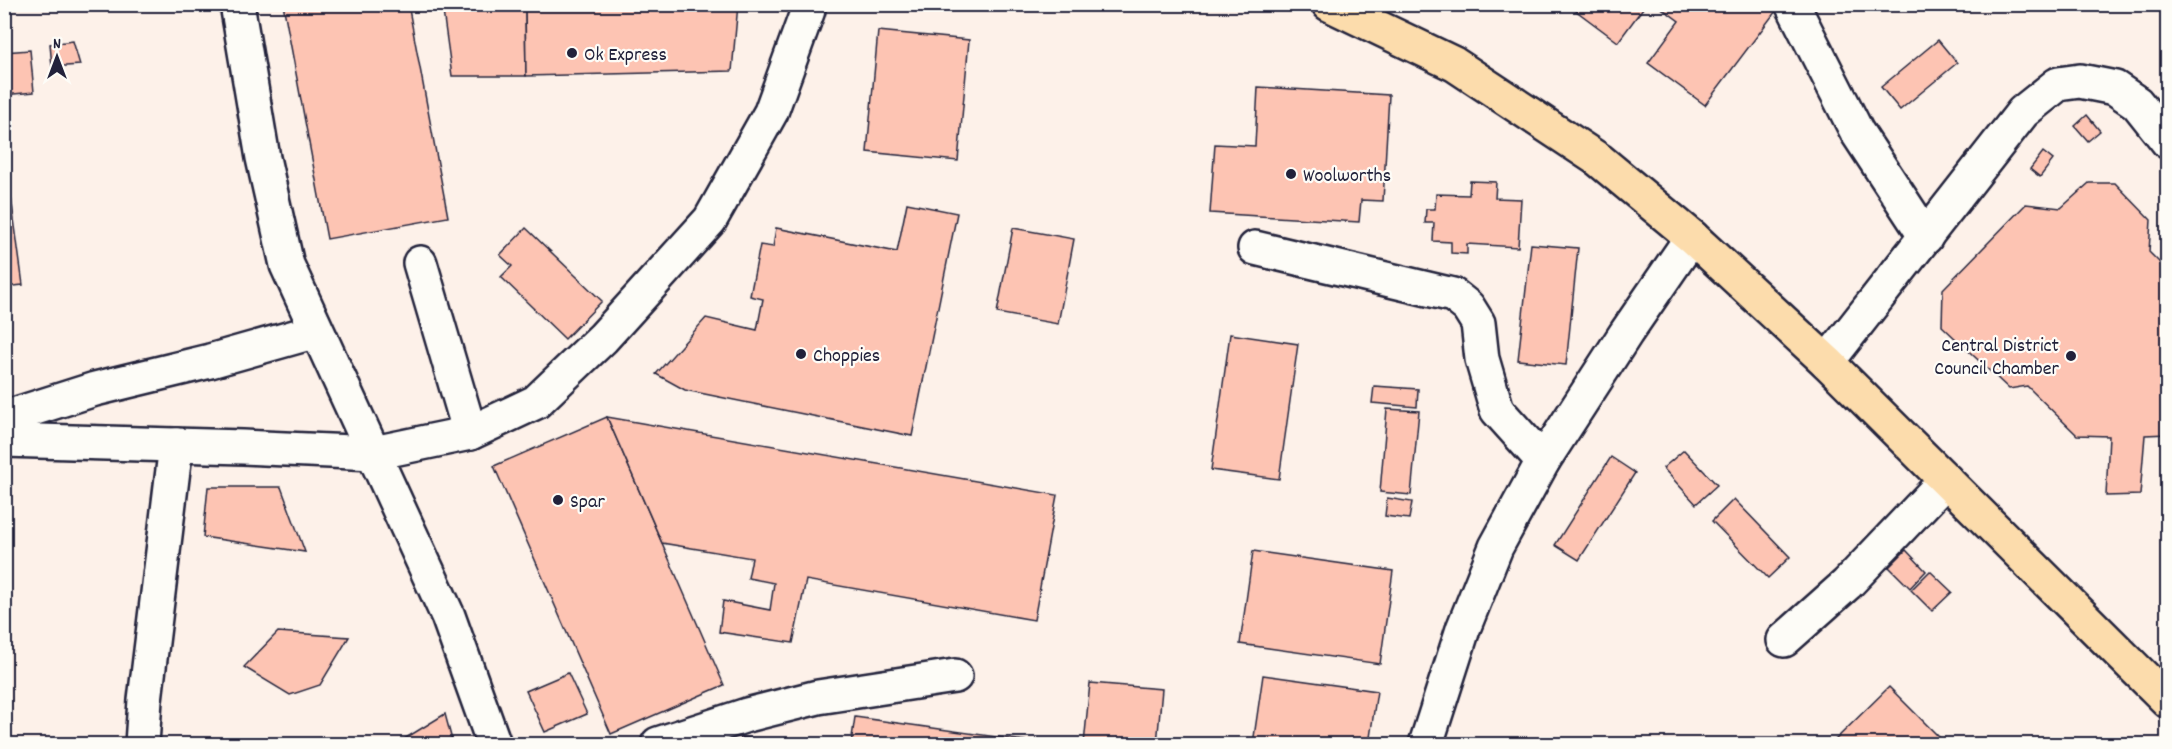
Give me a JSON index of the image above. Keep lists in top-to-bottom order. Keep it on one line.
{"places":["Ok Express","Woolworths","Choppies","Central District Council Chamber","Spar"],"north":"top"}
